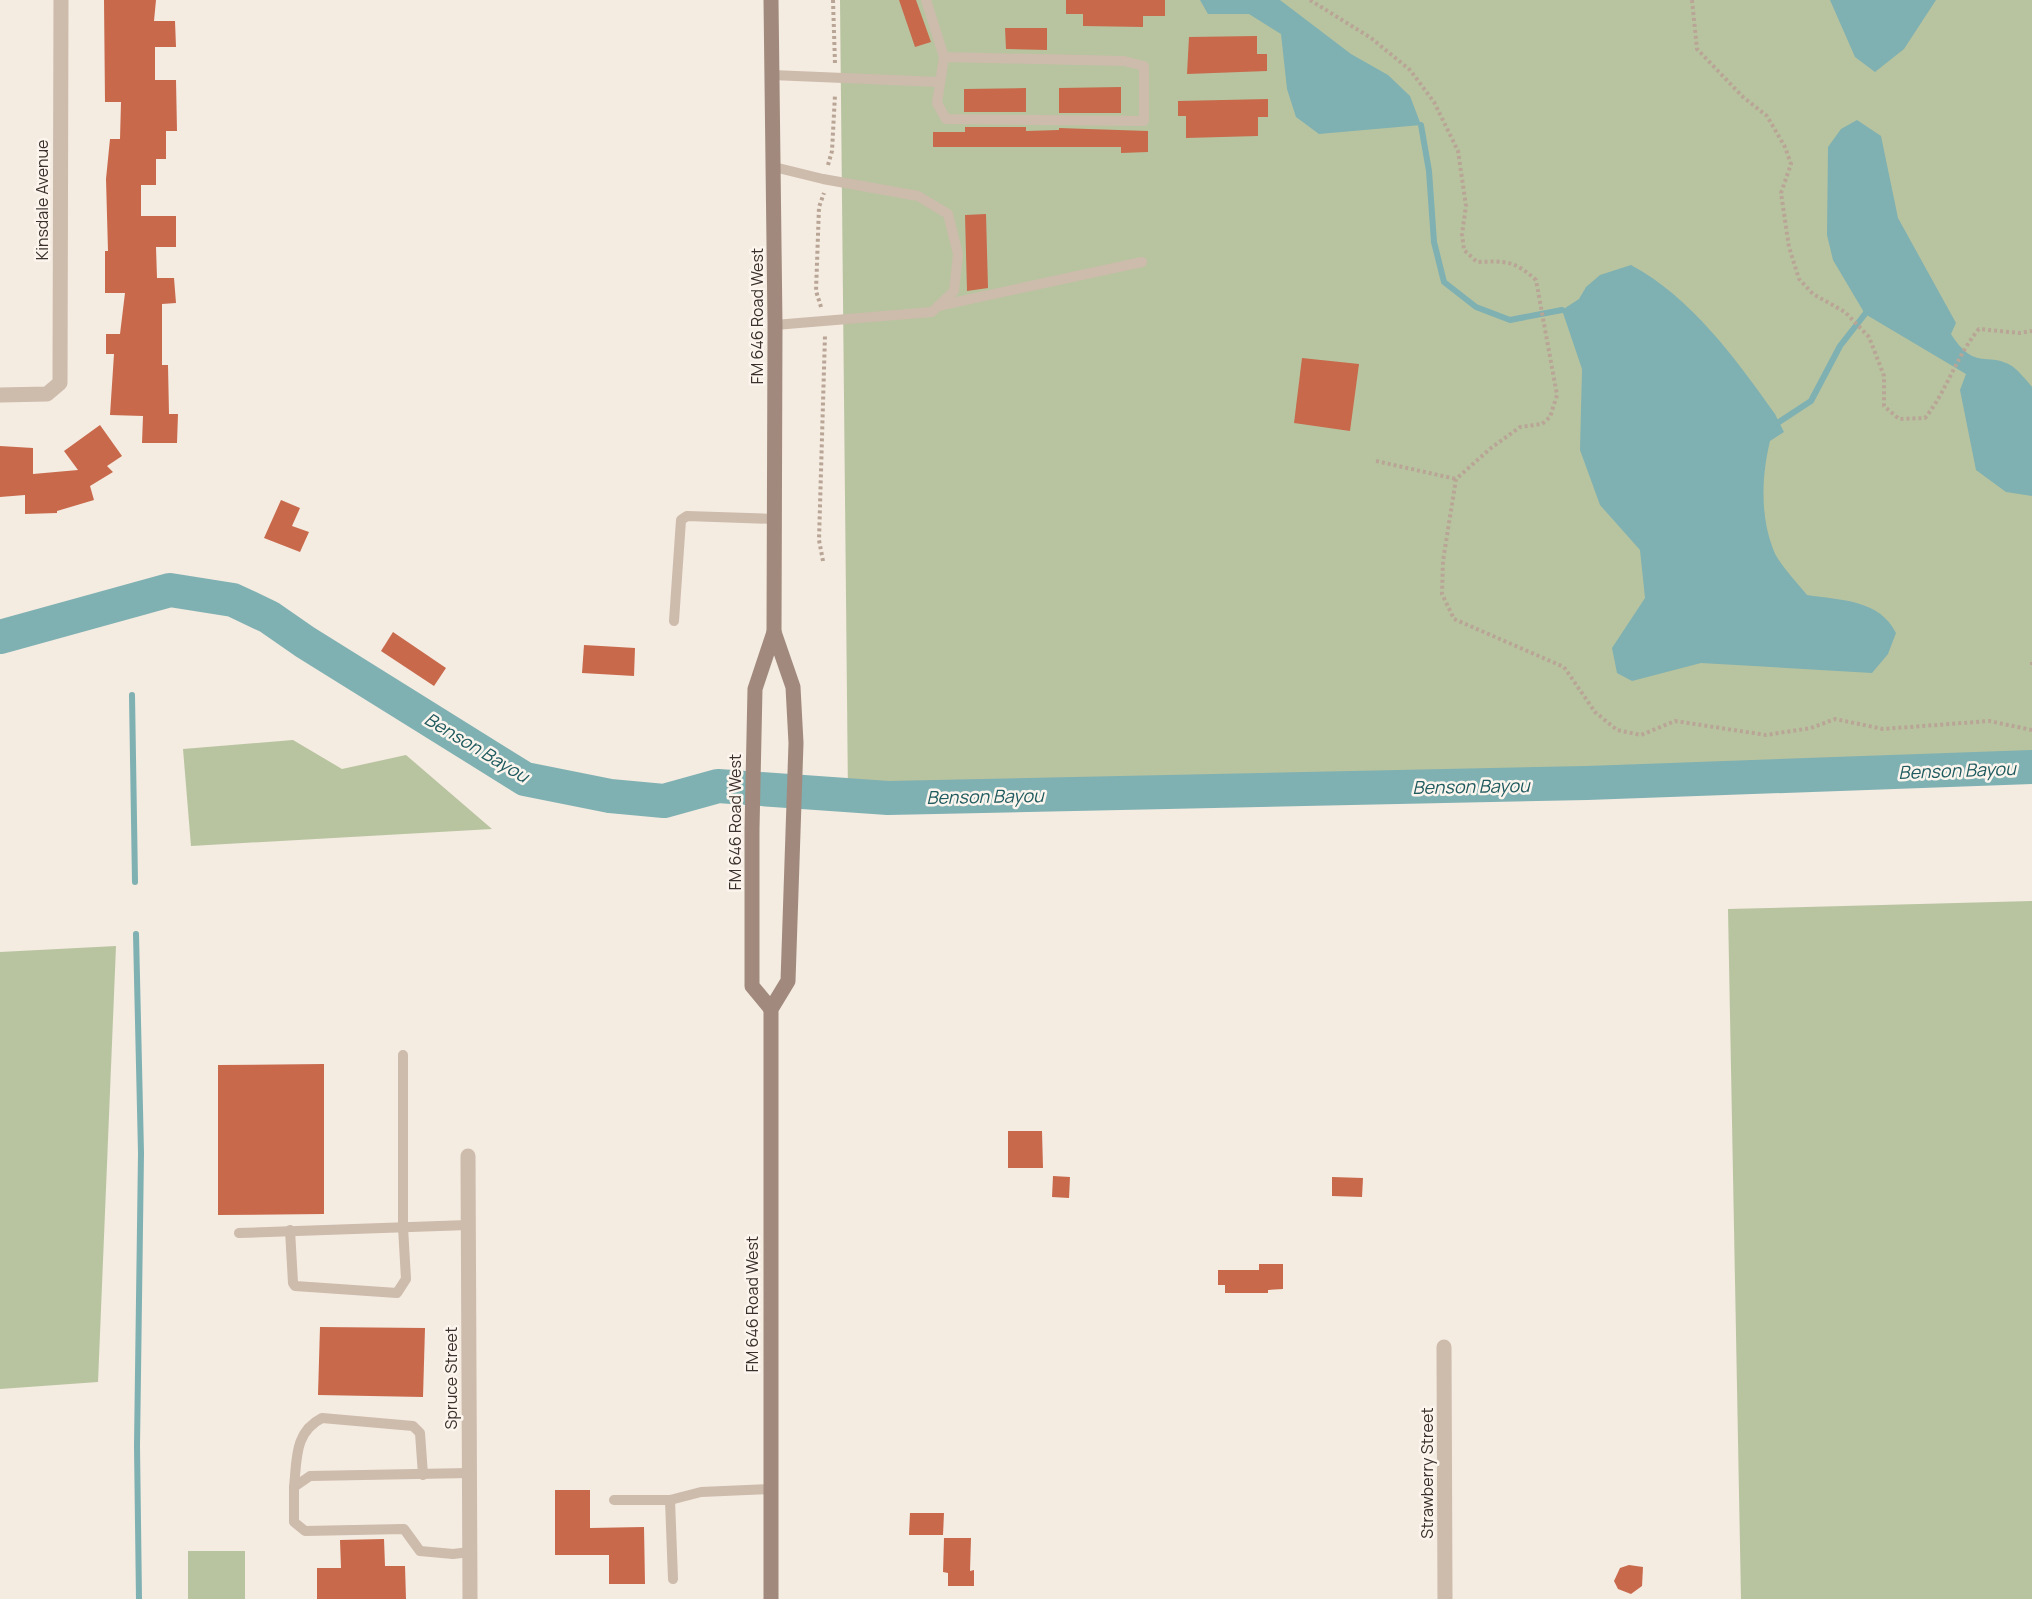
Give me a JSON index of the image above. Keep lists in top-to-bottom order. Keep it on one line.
{"streets":{"main road":["FM 646 Road West"],"street":["Kinsdale Avenue","Spruce Street","Strawberry Street"]},"water":["Benson Bayou"]}
